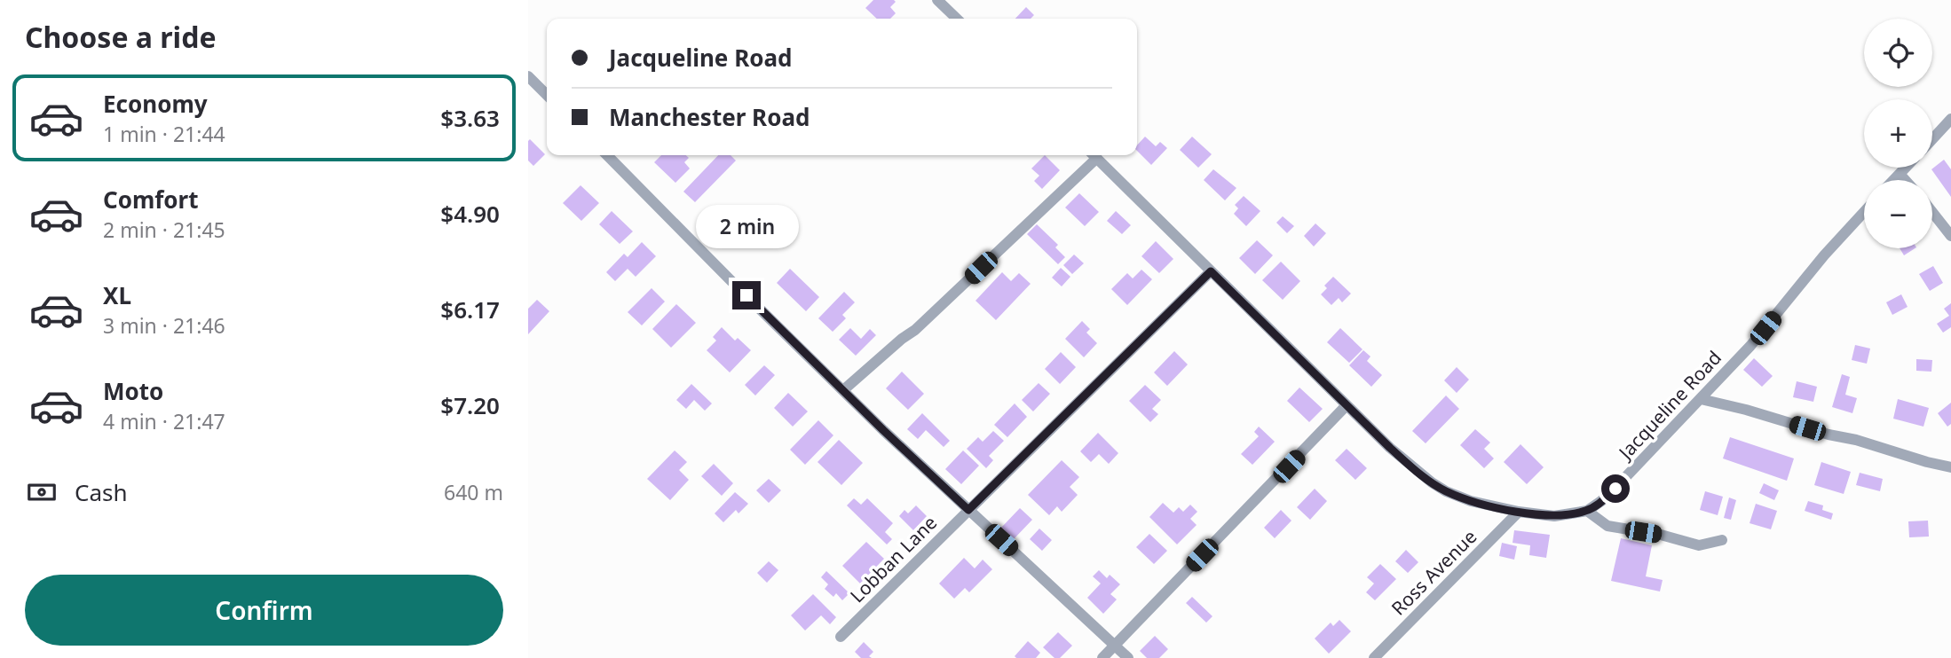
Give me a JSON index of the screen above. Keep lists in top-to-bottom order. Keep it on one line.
{"streets":{"street":["Jacqueline Road","Lobban Lane","Ross Avenue"]},"crossings":[["Jacqueline Road","Lobban Lane"],["Jacqueline Road","Ross Avenue"]],"page":{"heading":"Choose a ride","map_buttons":["+","−"],"banner":["Jacqueline Road","Manchester Road"],"list":[{"name":"Economy","note":"1 min · 21:44","value":"$3.63"},{"name":"Comfort","note":"2 min · 21:45","value":"$4.90"},{"name":"XL","note":"3 min · 21:46","value":"$6.17"},{"name":"Moto","note":"4 min · 21:47","value":"$7.20"}],"bubble":"2 min","pay":["Cash","640 m"],"buttons":"Confirm"}}
